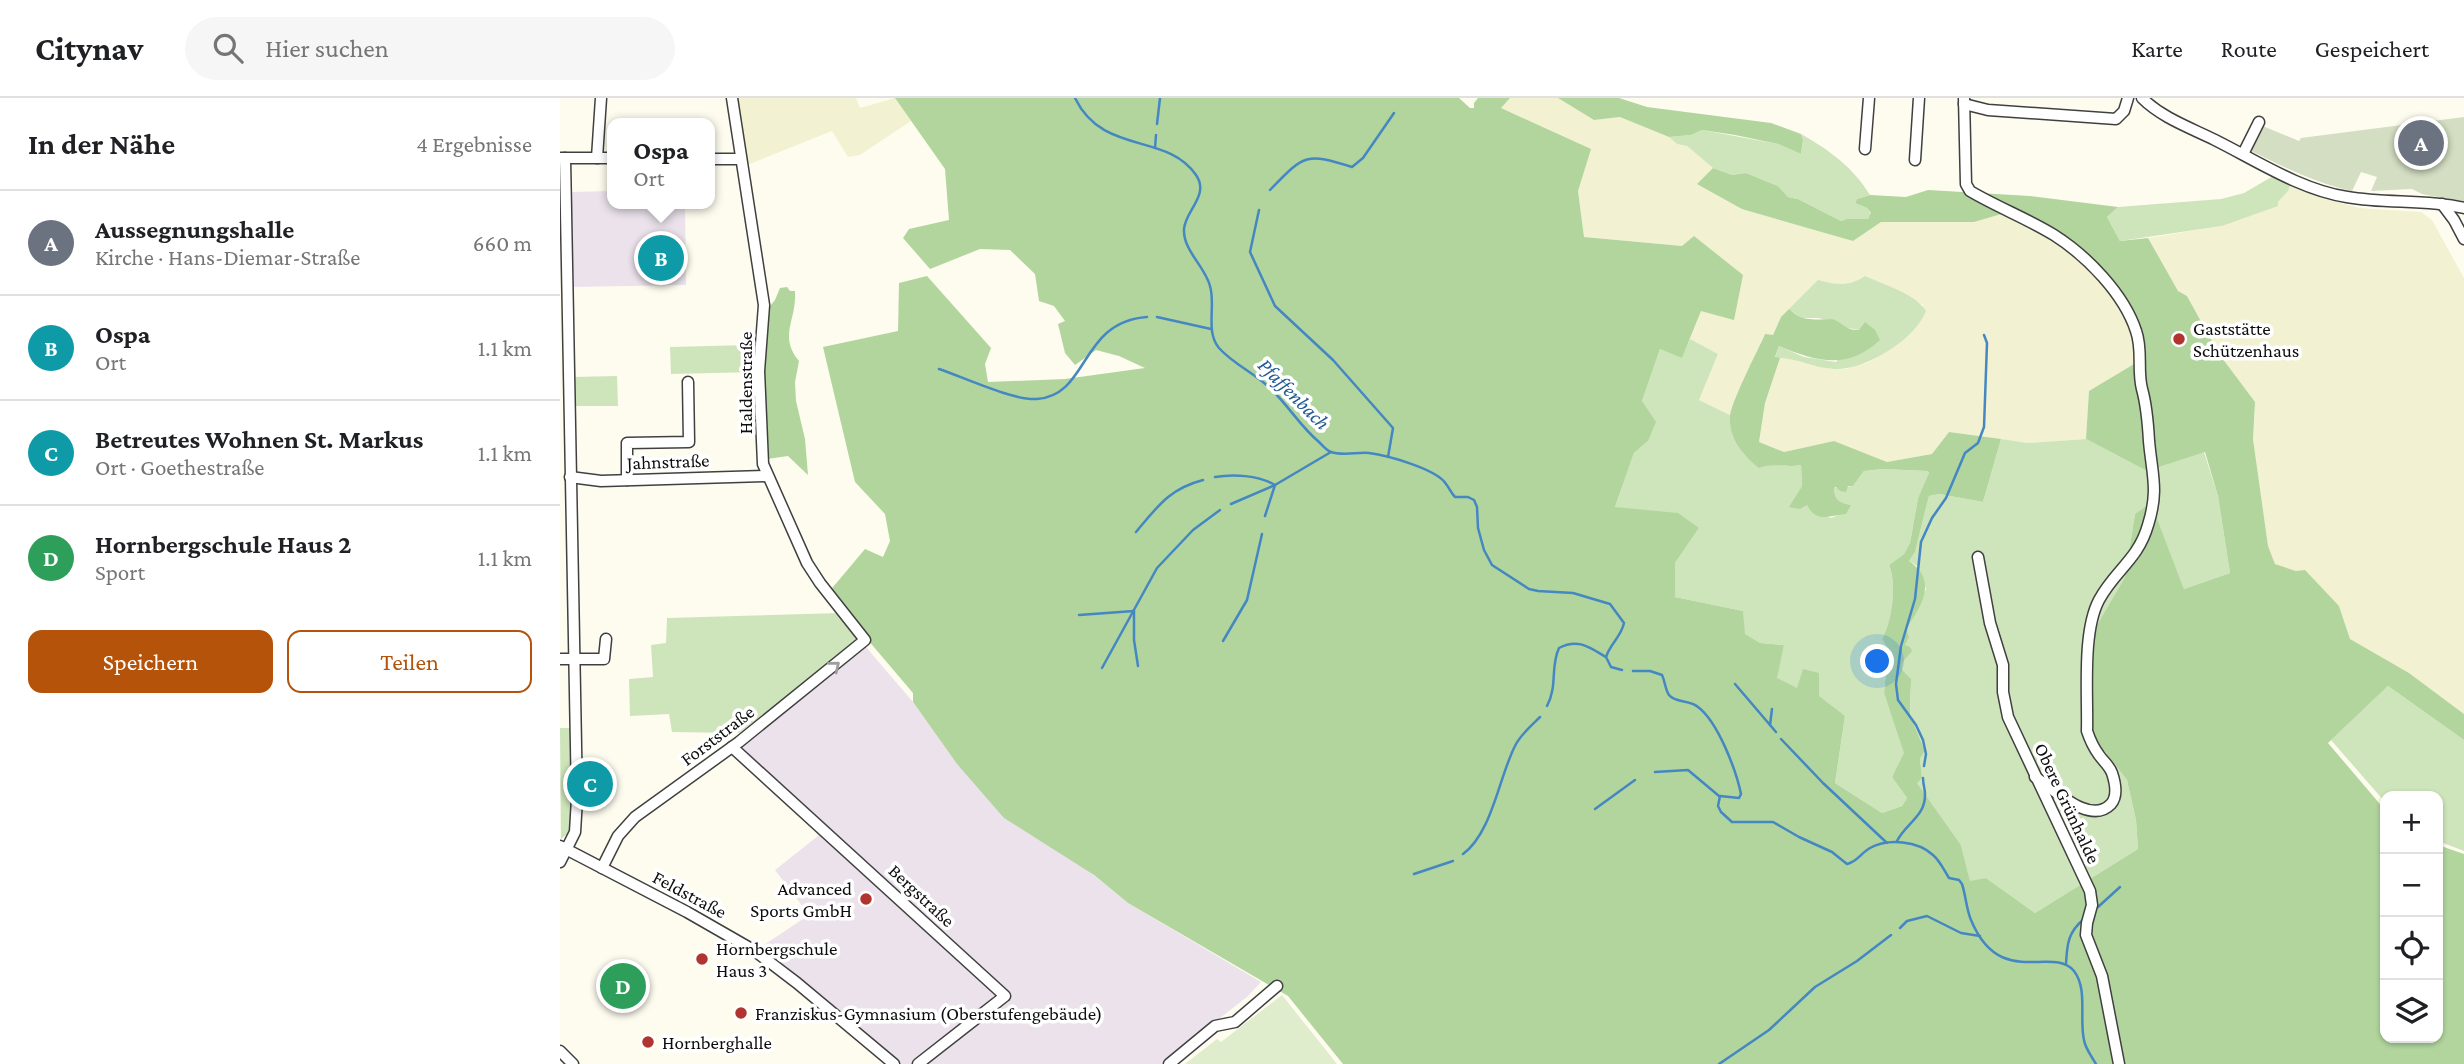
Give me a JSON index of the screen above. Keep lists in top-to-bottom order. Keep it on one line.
{"streets":{"street":["Haldenstraße","Jahnstraße","Forststraße","Obere Grünhalde","Feldstraße","Bergstraße"]},"crossings":[["Haldenstraße","Jahnstraße"],["Haldenstraße","Forststraße"],["Forststraße","Feldstraße"],["Forststraße","Bergstraße"]],"one_way":["Forststraße"],"water":["Pfaffenbach"],"places":["Gaststätte Schützenhaus","Advanced Sports GmbH","Hornbergschule Haus 3","Franziskus-Gymnasium (Oberstufengebäude)","Hornberghalle"],"page":{"header":"Citynav","search":"Hier suchen","nav":["Karte","Route","Gespeichert"],"heading":["In der Nähe","4 Ergebnisse"],"pins":["A","B","C","D"],"popup":["Ospa","Ort"],"list":[{"mark":"A","name":"Aussegnungshalle","note":"Kirche · Hans-Diemar-Straße","value":"660 m"},{"mark":"B","name":"Ospa","note":"Ort","value":"1.1 km"},{"mark":"C","name":"Betreutes Wohnen St. Markus","note":"Ort · Goethestraße","value":"1.1 km"},{"mark":"D","name":"Hornbergschule Haus 2","note":"Sport","value":"1.1 km"}],"buttons":["Speichern","Teilen"],"map_buttons":["+","−"]}}
